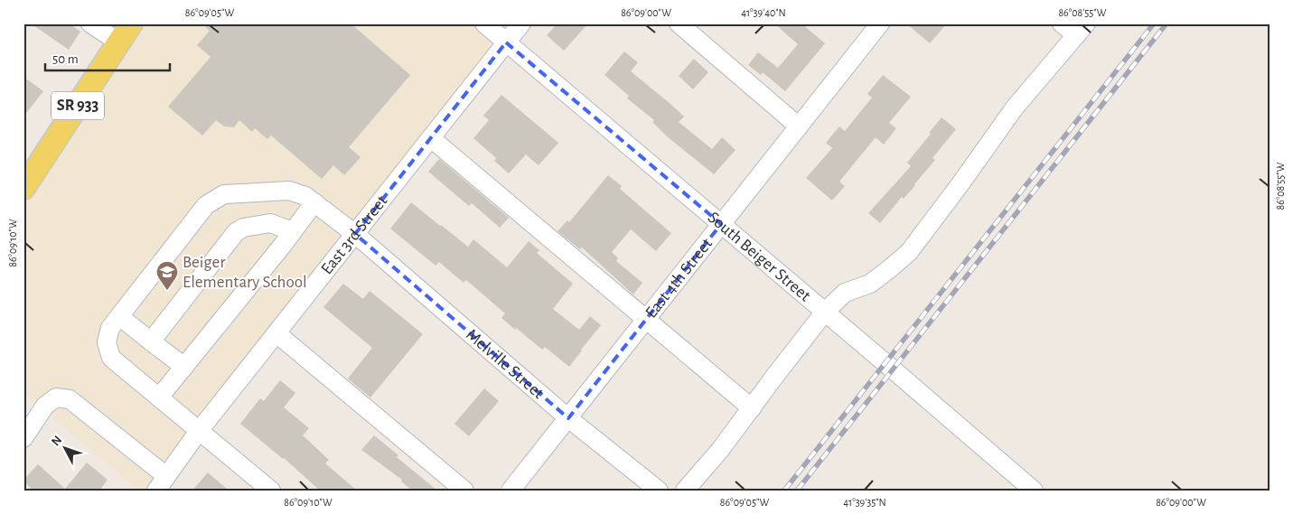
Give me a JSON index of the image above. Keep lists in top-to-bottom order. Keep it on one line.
{"streets":{"main road":["SR 933"],"street":["East 3rd Street","South Beiger Street","East 4th Street","Melville Street"]},"crossings":[["East 3rd Street","South Beiger Street"],["East 3rd Street","Melville Street"],["South Beiger Street","East 4th Street"],["East 4th Street","Melville Street"]],"places":{"school or university":["Beiger Elementary School"]},"scale_bar":"50 m","north":"top left","coordinates":["86°09'05\"W","86°09'00\"W","41°39'40\"N","86°08'55\"W","86°09'10\"W","41°39'35\"N"]}
